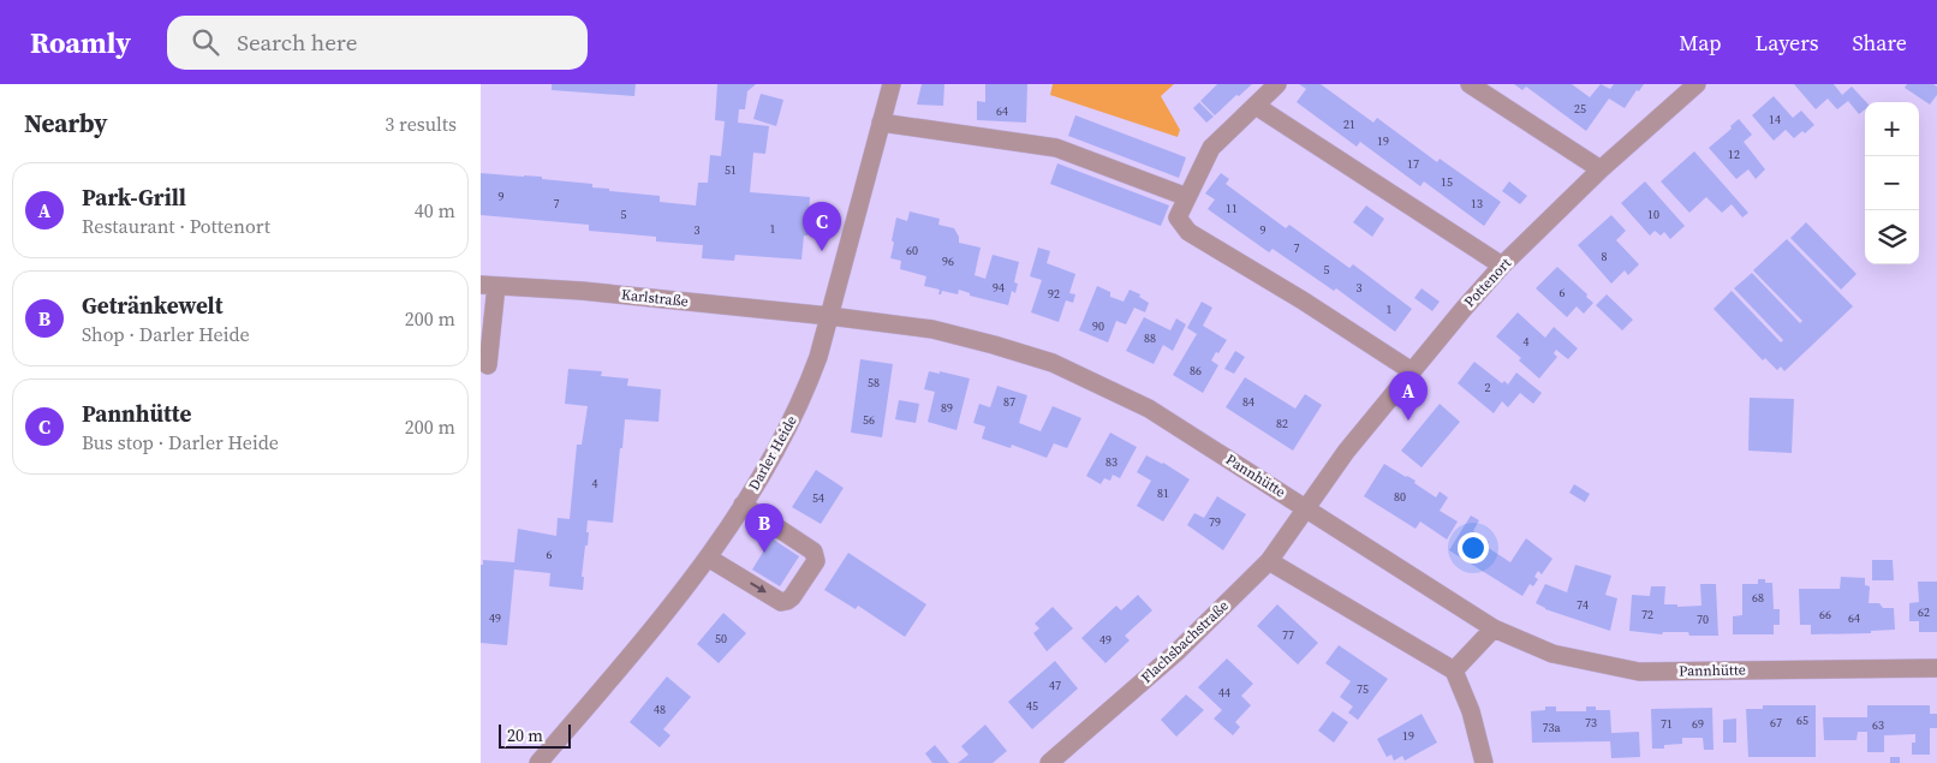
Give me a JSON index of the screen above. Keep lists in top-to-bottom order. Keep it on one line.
{"streets":{"street":["Pottenort","Karlstraße","Darler Heide","Pannhütte","Flachsbachstraße"]},"crossings":[["Pottenort","Pannhütte"],["Pottenort","Flachsbachstraße"],["Karlstraße","Darler Heide"],["Karlstraße","Pannhütte"],["Darler Heide","Pannhütte"],["Pannhütte","Flachsbachstraße"]],"house_numbers":["25","64","14","21","19","12","17","51","15","9","7","13","11","5","10","1","3","9","7","60","8","96","5","94","3","6","92","1","90","88","4","86","58","2","87","84","89","56","82","83","4","81","80","54","79","6","68","74","62","72","66","49","64","70","77","50","49","47","75","44","45","48","65","73","67","71","69","63","73a","19"],"scale_bar":"20 m","page":{"header":"Roamly","search":"Search here","nav":["Map","Layers","Share"],"heading":["Nearby","3 results"],"map_buttons":["+","−"],"list":[{"mark":"A","name":"Park-Grill","note":"Restaurant · Pottenort","value":"40 m"},{"mark":"B","name":"Getränkewelt","note":"Shop · Darler Heide","value":"200 m"},{"mark":"C","name":"Pannhütte","note":"Bus stop · Darler Heide","value":"200 m"}],"pins":["C","A","B"],"scale":"20 m"}}
